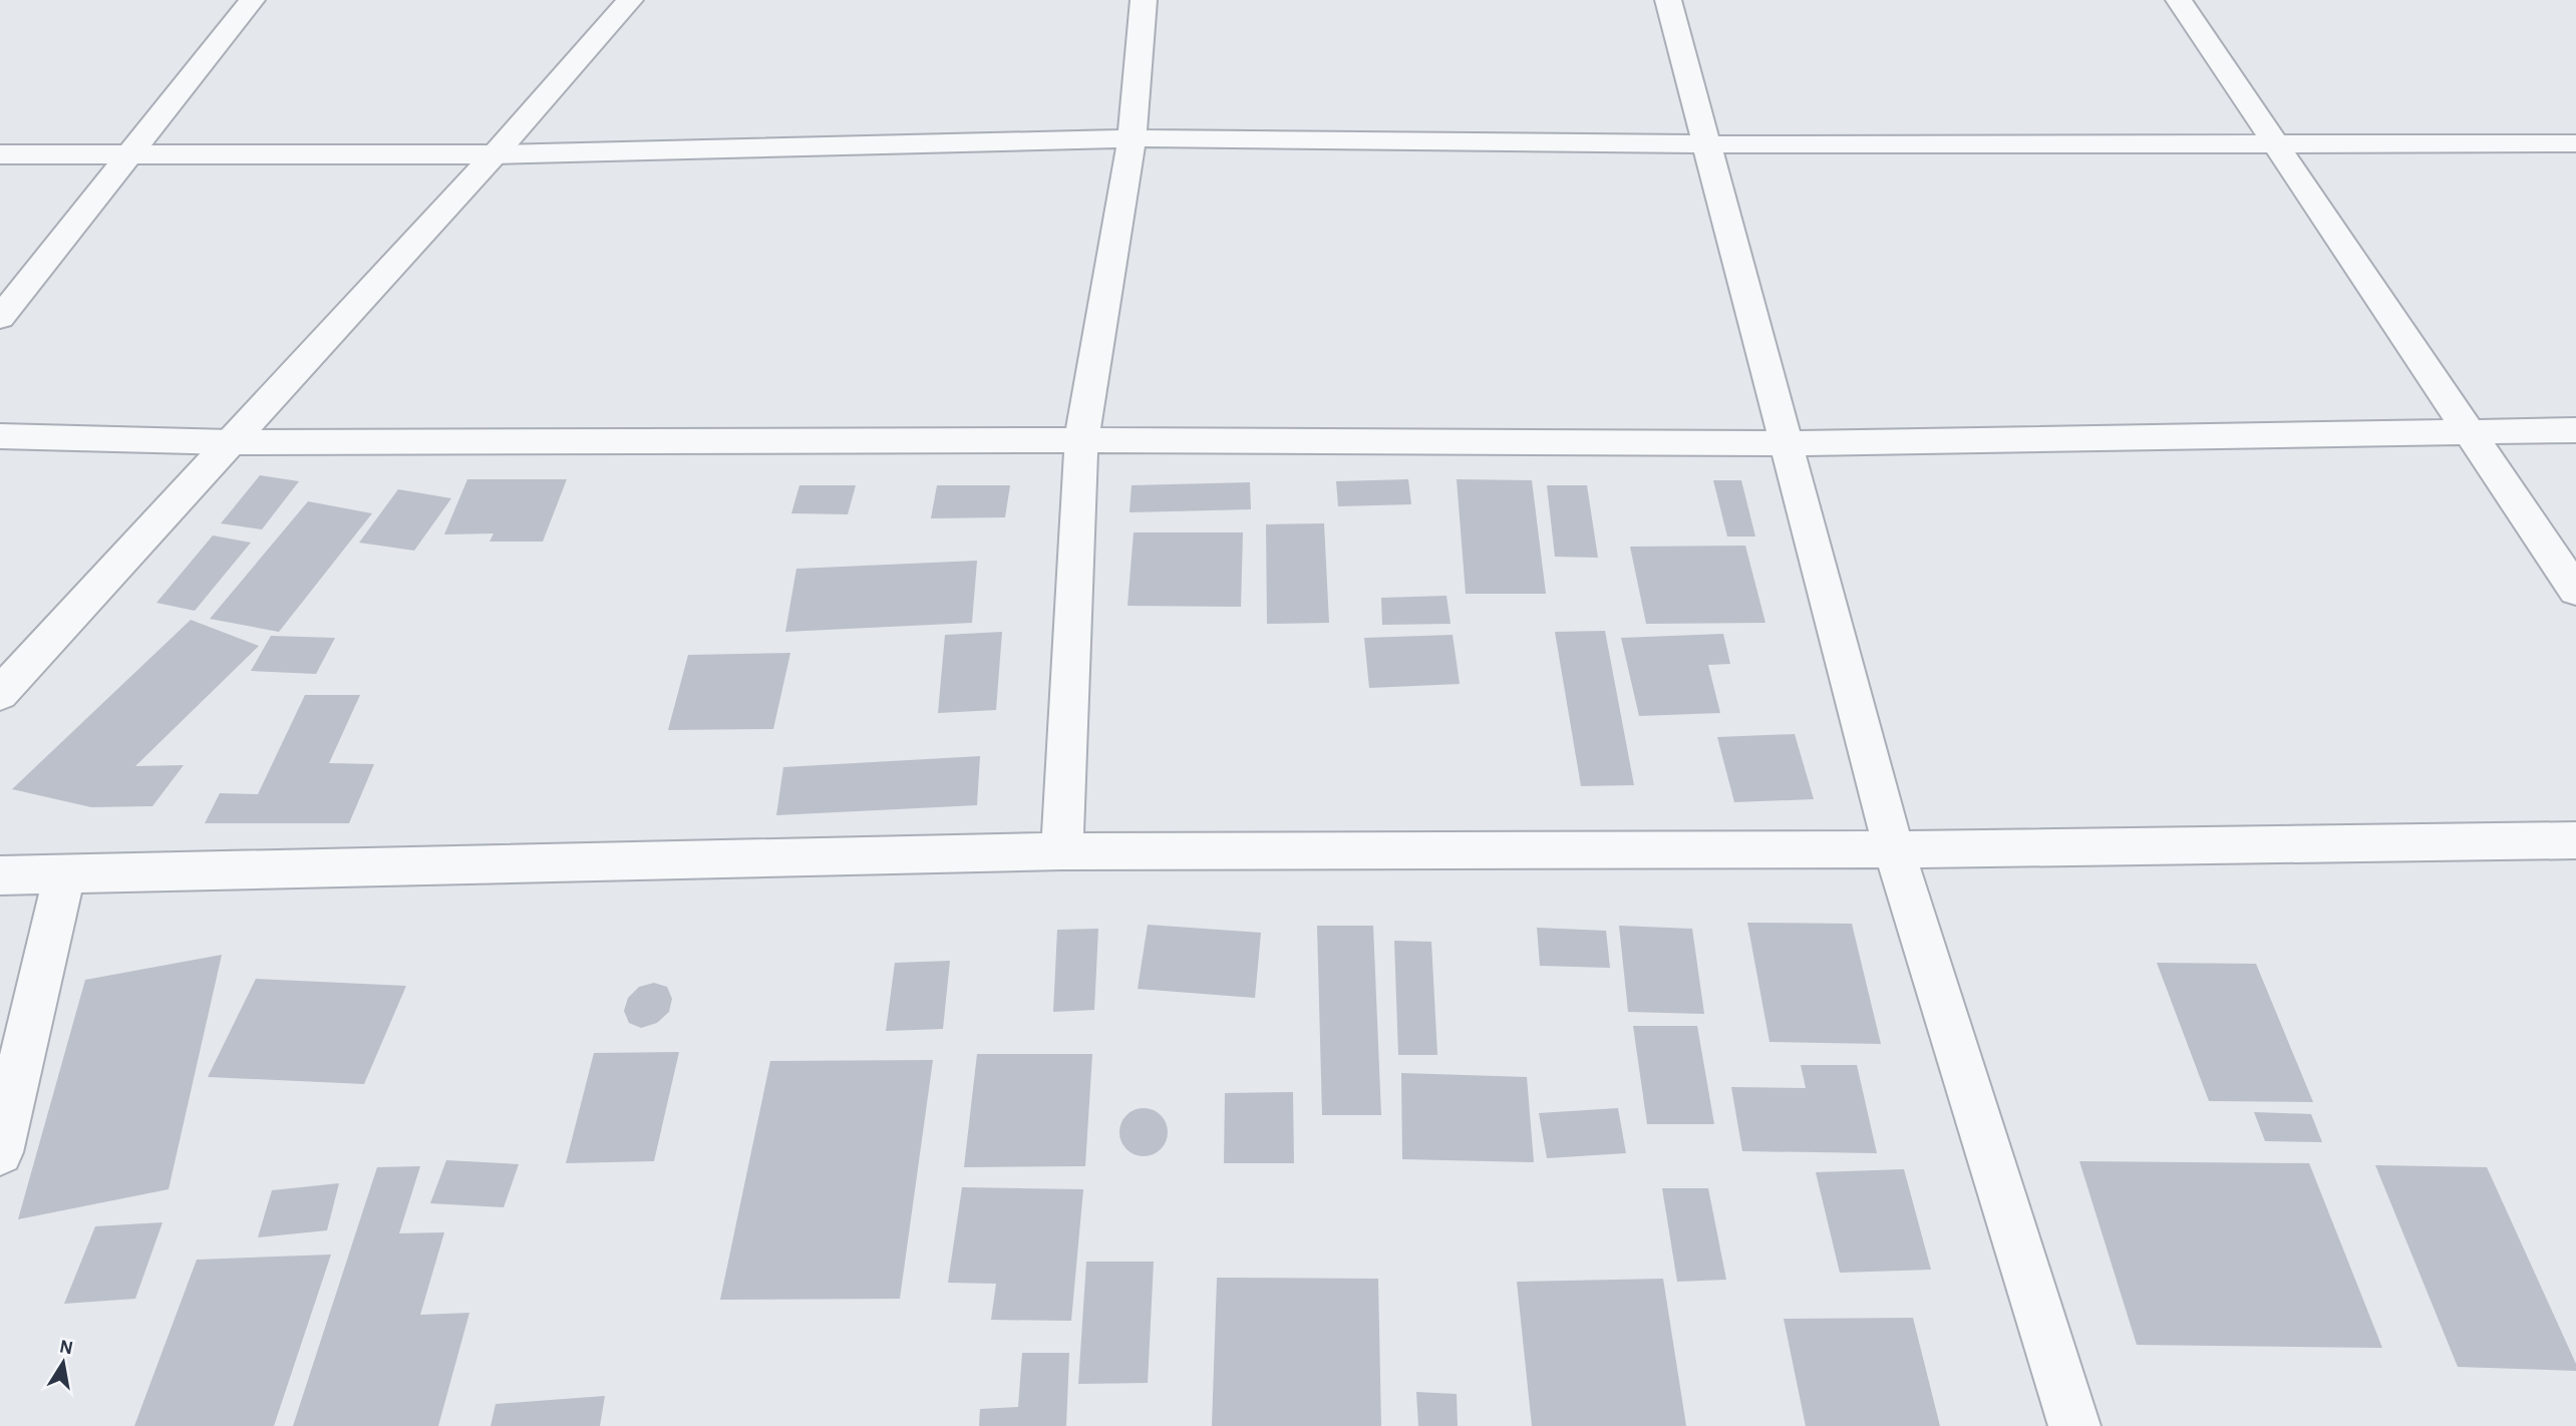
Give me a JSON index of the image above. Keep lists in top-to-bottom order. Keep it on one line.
{"north":"top"}
